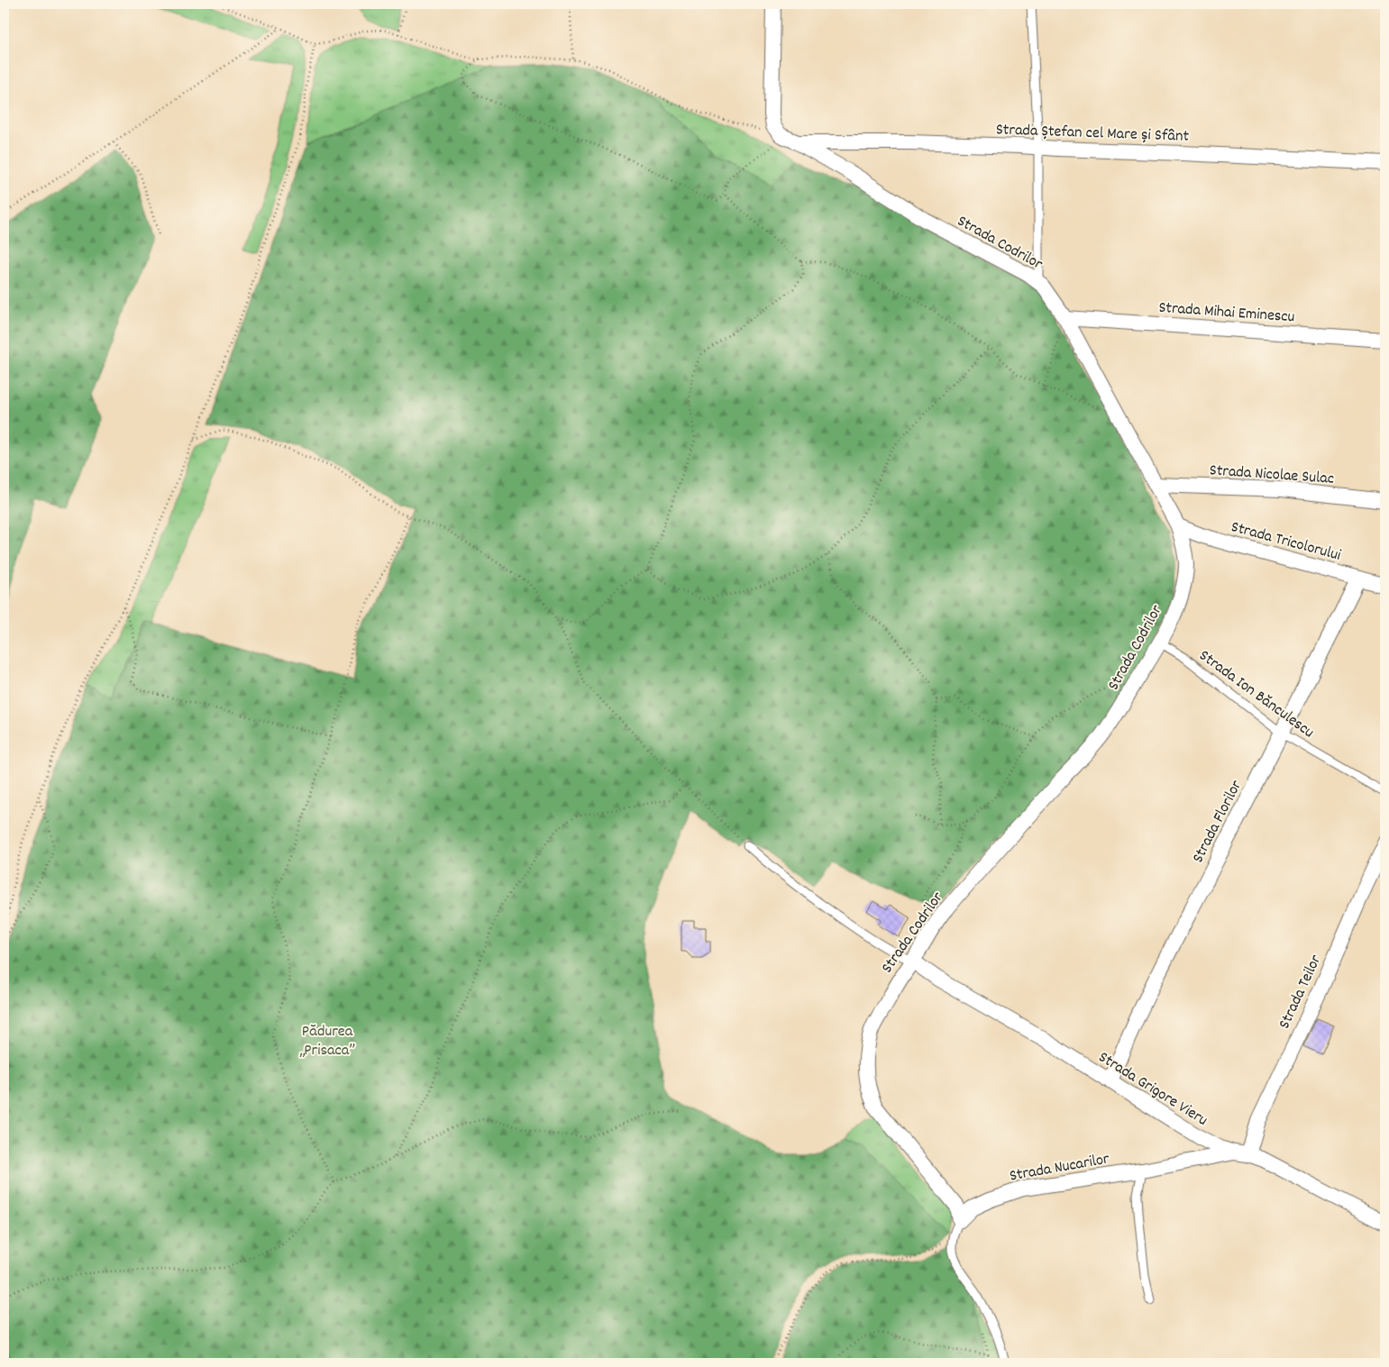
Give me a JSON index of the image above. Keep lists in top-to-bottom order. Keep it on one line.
{"streets":{"street":["Strada Ștefan cel Mare și Sfânt","Strada Codrilor","Strada Mihai Eminescu","Strada Nicolae Sulac","Strada Tricolorului","Strada Florilor","Strada Teilor","Strada Grigore Vieru","Strada Nucarilor"],"lane":["Strada Ion Bănculescu"]},"crossings":[["Strada Ștefan cel Mare și Sfânt","Strada Codrilor"],["Strada Codrilor","Strada Mihai Eminescu"],["Strada Codrilor","Strada Nicolae Sulac"],["Strada Codrilor","Strada Tricolorului"],["Strada Codrilor","Strada Ion Bănculescu"],["Strada Codrilor","Strada Grigore Vieru"],["Strada Codrilor","Strada Nucarilor"],["Strada Tricolorului","Strada Florilor"],["Strada Ion Bănculescu","Strada Florilor"],["Strada Florilor","Strada Grigore Vieru"],["Strada Teilor","Strada Grigore Vieru"],["Strada Teilor","Strada Nucarilor"],["Strada Grigore Vieru","Strada Nucarilor"]],"parks":["Pădurea „Prisaca”"]}
